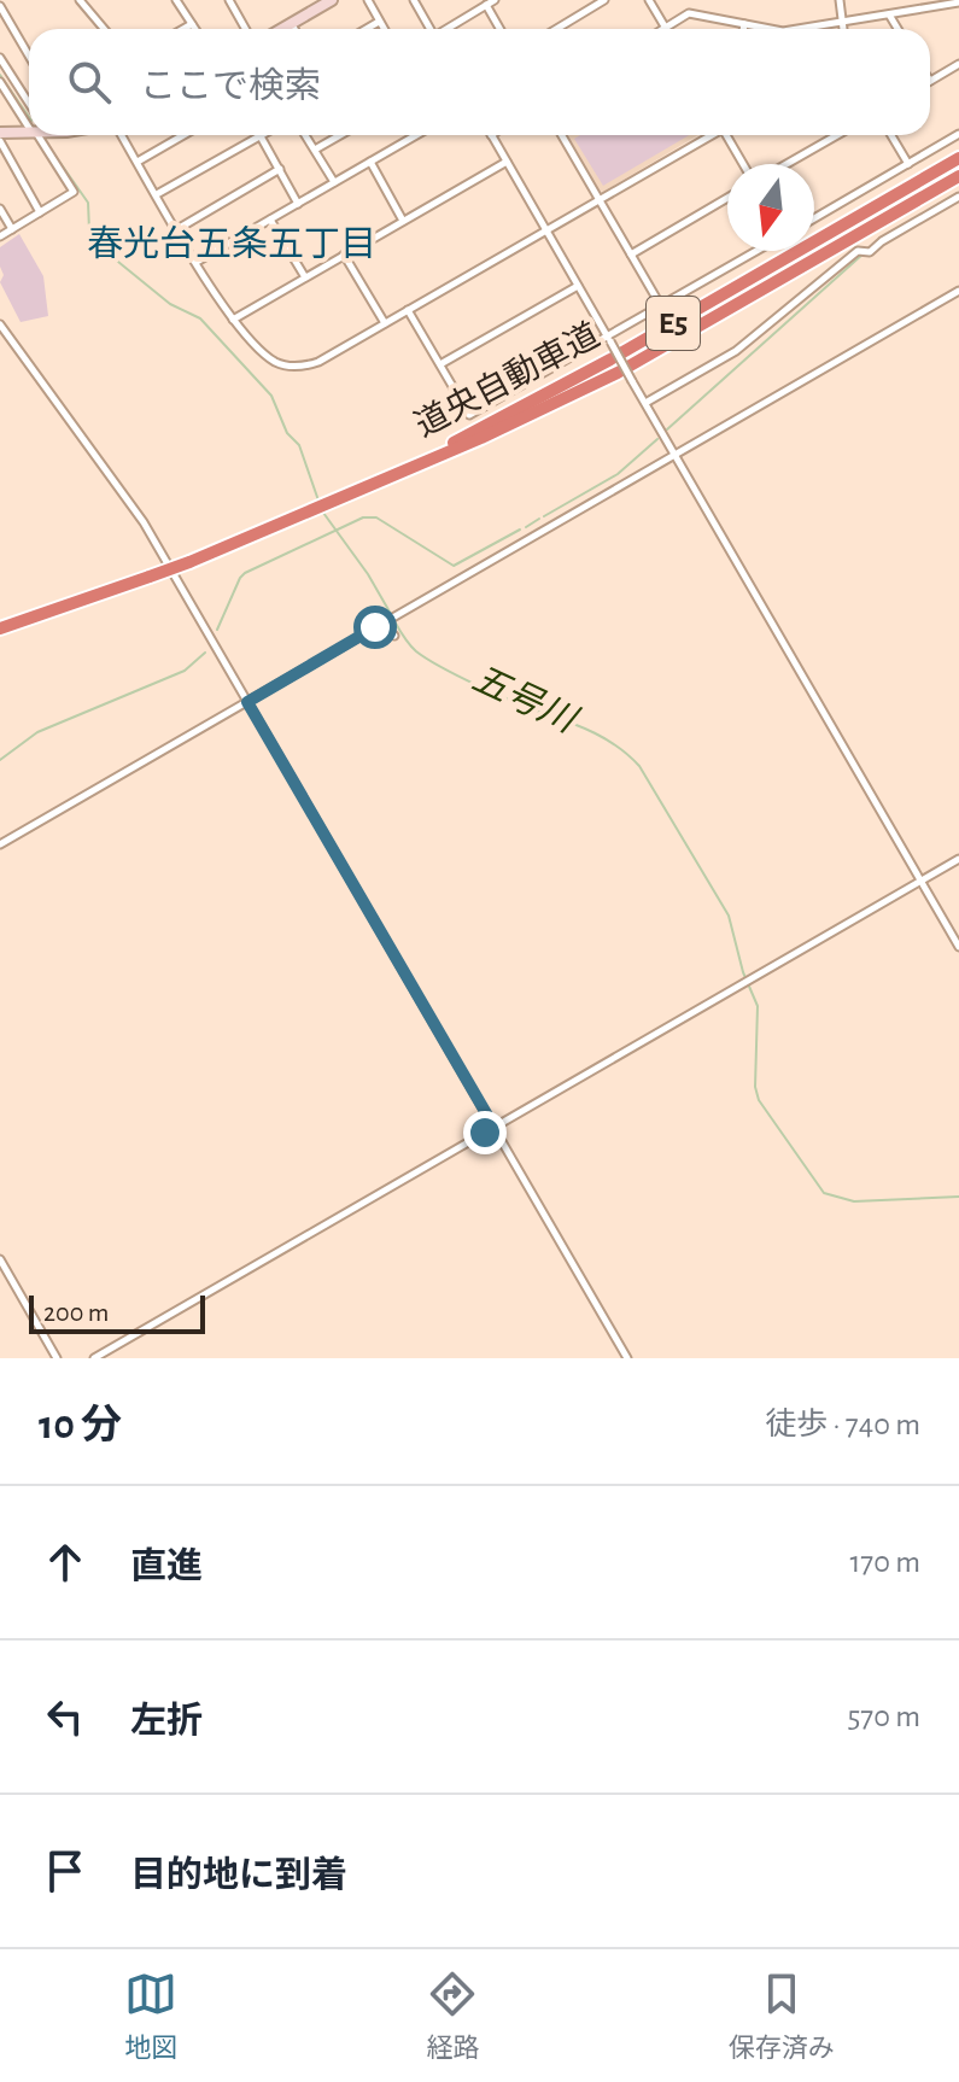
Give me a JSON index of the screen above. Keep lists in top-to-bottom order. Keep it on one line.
{"streets":{"highway":["E5","道央自動車道"]},"districts":["春光台五条五丁目"],"water":["五号川"],"scale_bar":"200 m","north":"bottom","page":{"search":"ここで検索","scale":"200 m","heading":["10 分","徒歩 · 740 m"],"list":[["直進","170 m"],["左折","570 m"],"目的地に到着"],"nav":["地図","経路","保存済み"]}}
